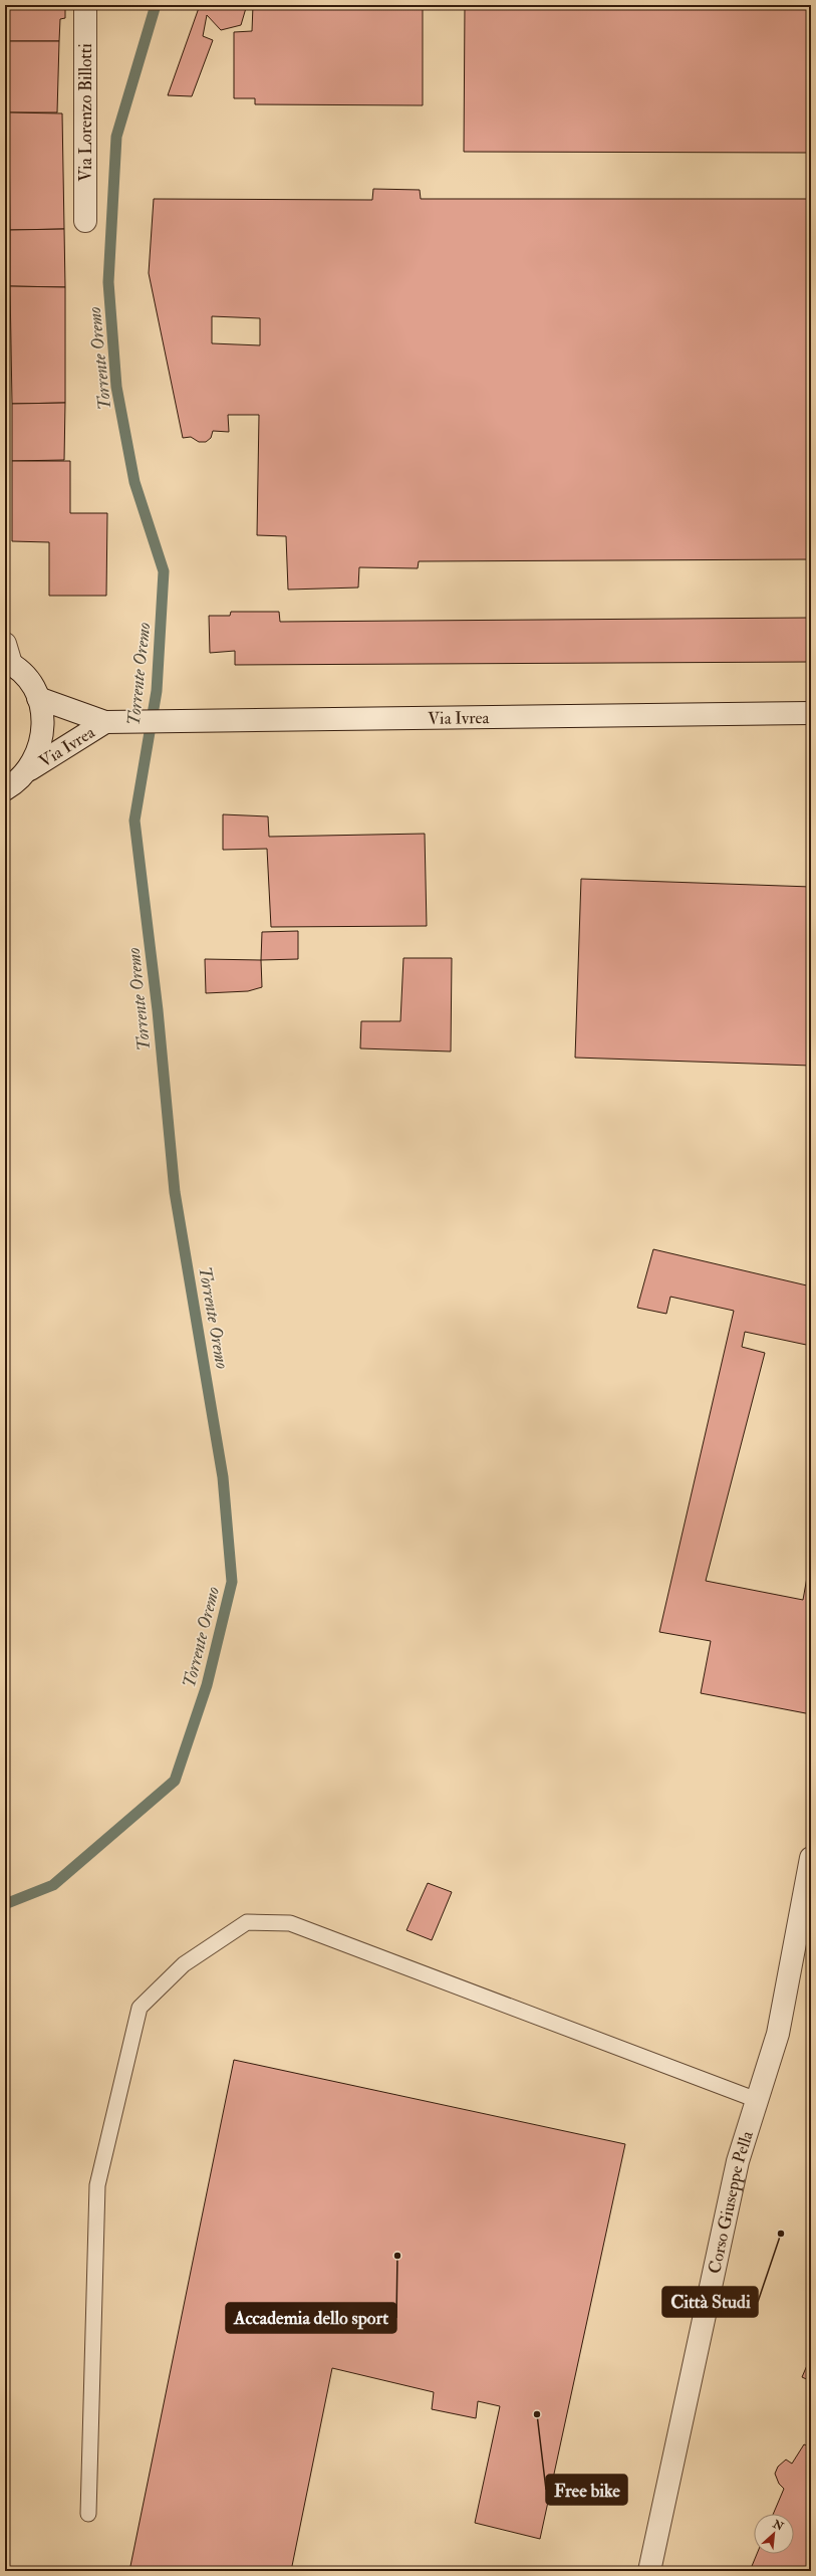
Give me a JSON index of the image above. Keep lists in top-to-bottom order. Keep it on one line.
{"streets":{"main road":["Via Lorenzo Billotti","Via Ivrea","Corso Giuseppe Pella"]},"water":["Torrente Oremo"],"places":["Città Studi","Accademia dello sport","Free bike"],"north":"top right"}
